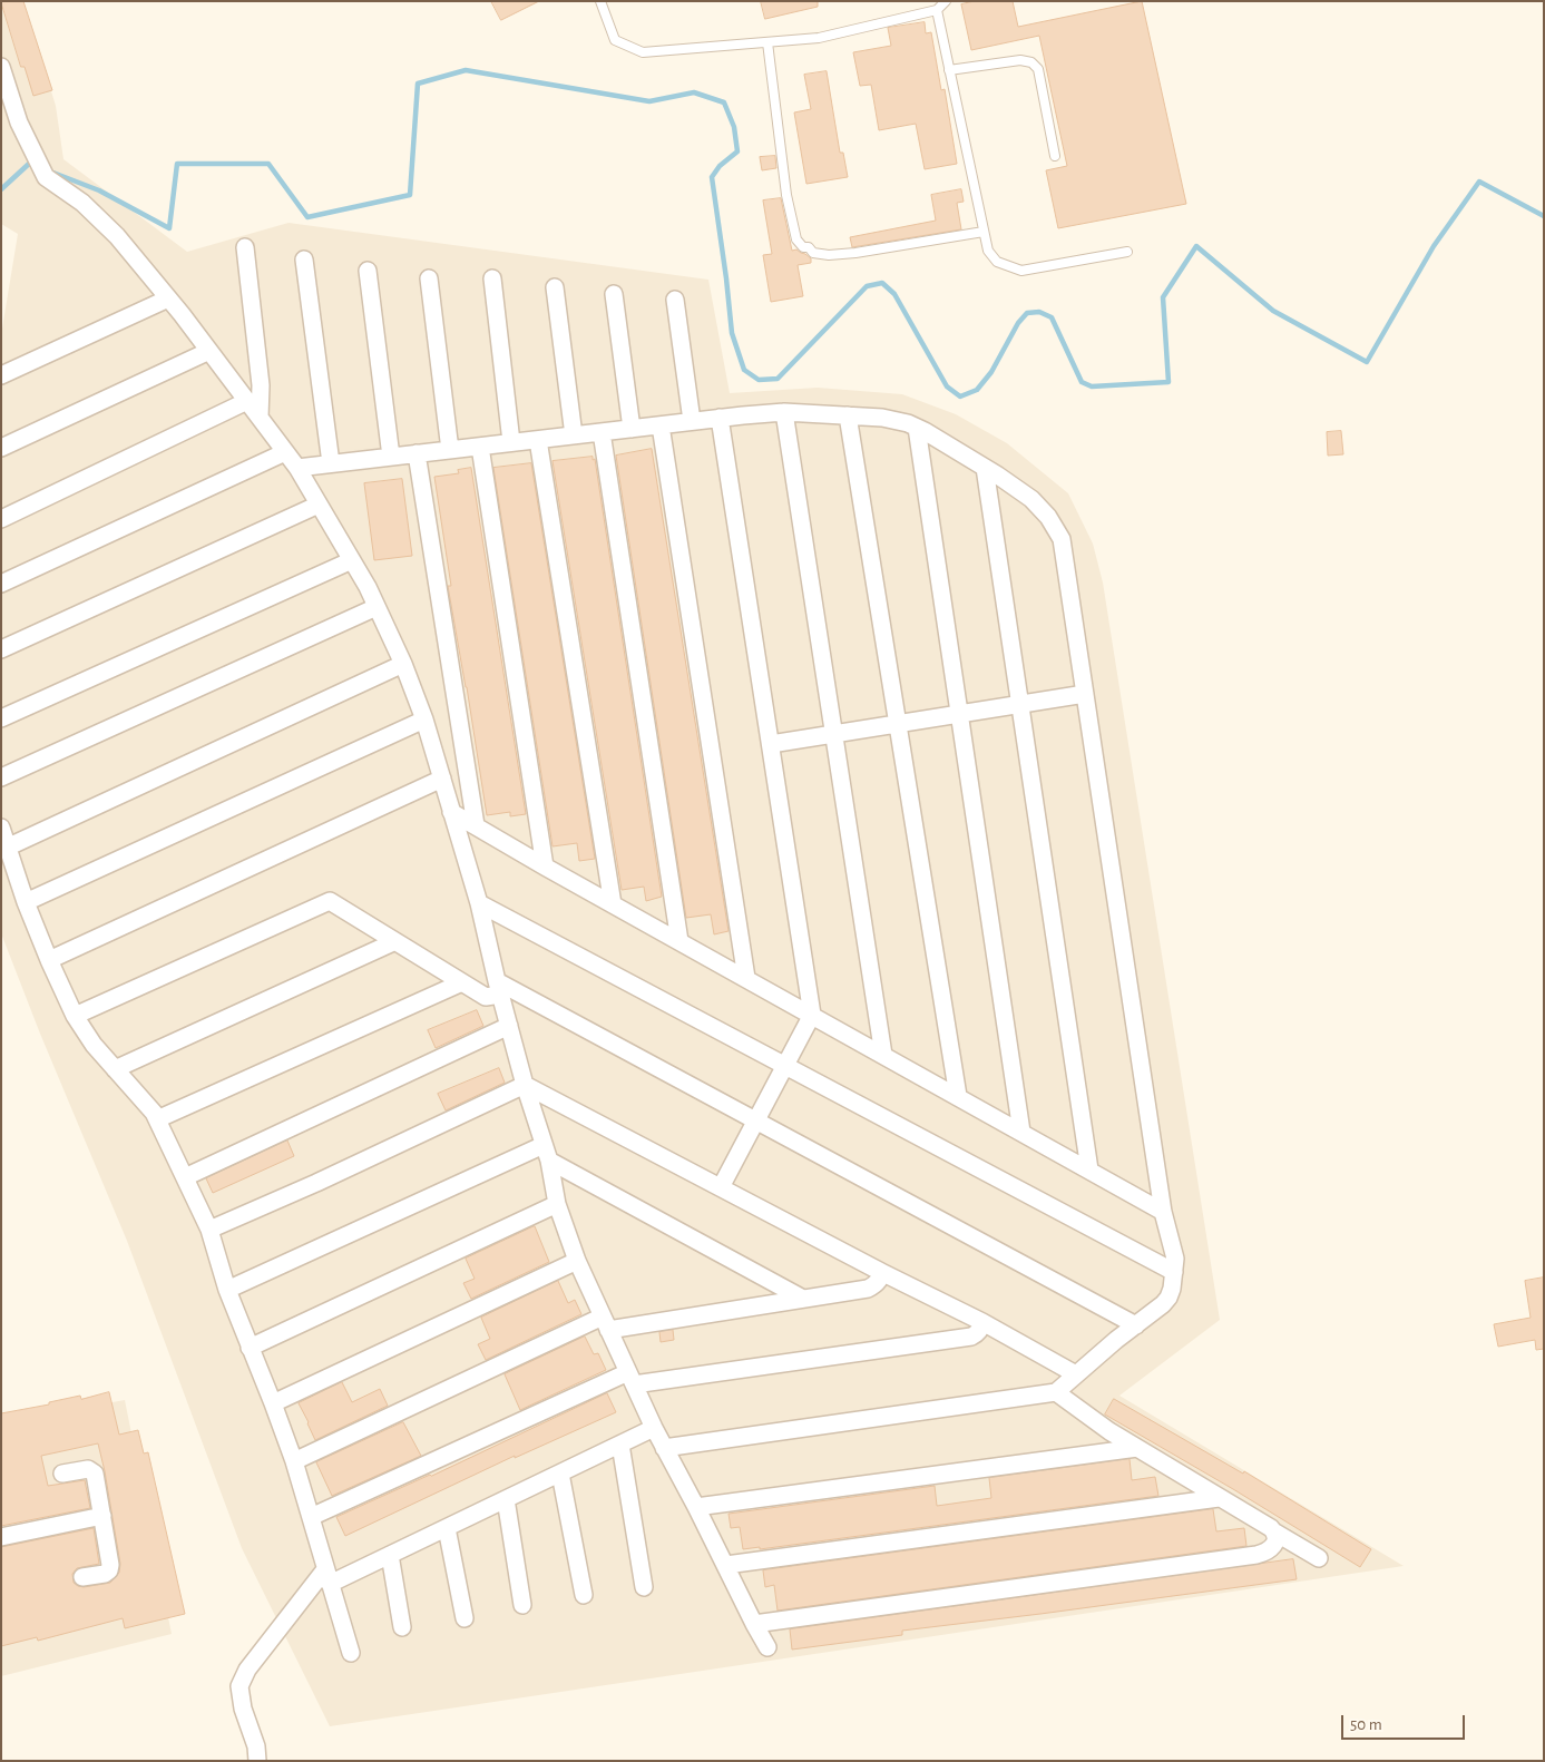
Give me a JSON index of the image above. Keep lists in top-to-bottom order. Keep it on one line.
{"scale_bar":"50 m"}
